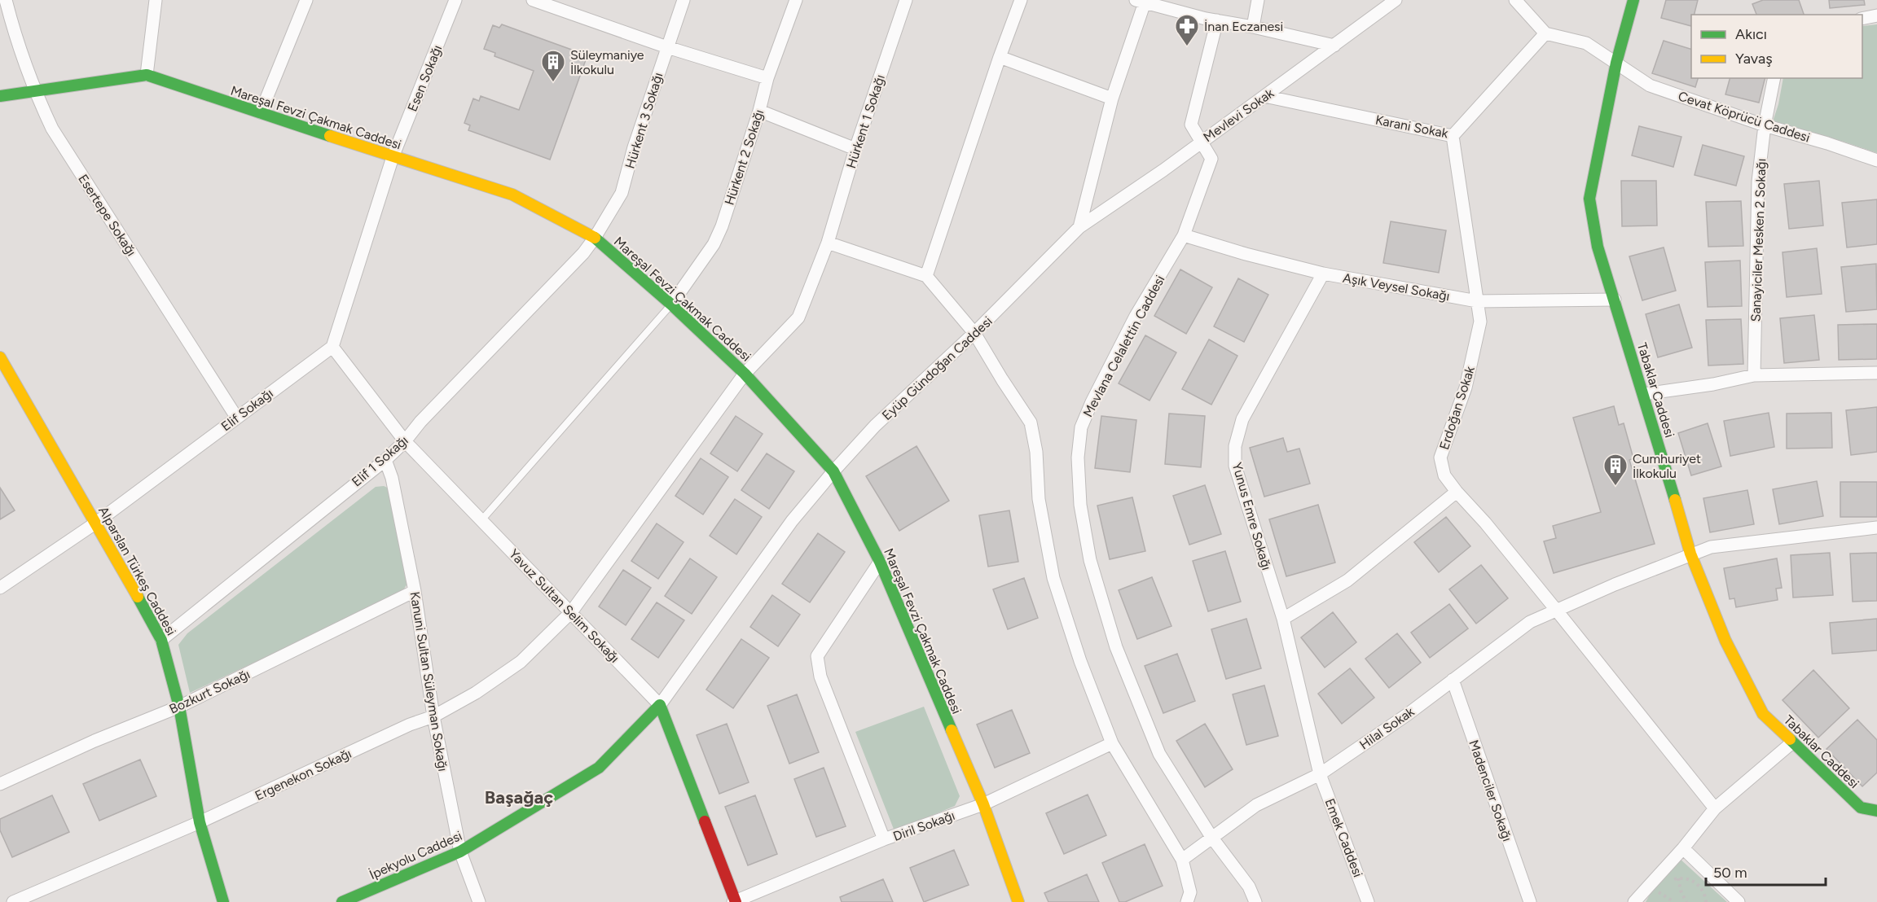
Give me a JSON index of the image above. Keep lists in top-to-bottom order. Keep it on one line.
{"streets":{"street":["Esen Sokağı","Mevlevi Sokak","Cevat Köprücü Caddesi","Mareşal Fevzi Çakmak Caddesi","Hürkent 3 Sokağı","Hürkent 1 Sokağı","Karani Sokak","Hürkent 2 Sokağı","Esertepe Sokağı","Sanayiciler Mesken 2 Sokağı","Aşık Veysel Sokağı","Mevlana Celalettin Caddesi","Eyüp Gündoğan Caddesi","Tabaklar Caddesi","Erdoğan Sokak","Elif Sokağı","Elif 1 Sokağı","Yunus Emre Sokağı","Alparslan Türkeş Caddesi","Yavuz Sultan Selim Sokağı","Kanuni Sultan Süleyman Sokağı","Bozkurt Sokağı","Hilal Sokak","Ergenekon Sokağı","Madenciler Sokağı","Diril Sokağı","Emek Caddesi","İpekyolu Caddesi"]},"crossings":[["Esen Sokağı","Mareşal Fevzi Çakmak Caddesi"],["Mevlevi Sokak","Karani Sokak"],["Mevlevi Sokak","Mevlana Celalettin Caddesi"],["Mevlevi Sokak","Eyüp Gündoğan Caddesi"],["Cevat Köprücü Caddesi","Karani Sokak"],["Cevat Köprücü Caddesi","Sanayiciler Mesken 2 Sokağı"],["Cevat Köprücü Caddesi","Tabaklar Caddesi"],["Mareşal Fevzi Çakmak Caddesi","Hürkent 3 Sokağı"],["Mareşal Fevzi Çakmak Caddesi","Hürkent 1 Sokağı"],["Mareşal Fevzi Çakmak Caddesi","Hürkent 2 Sokağı"],["Mareşal Fevzi Çakmak Caddesi","Esertepe Sokağı"],["Mareşal Fevzi Çakmak Caddesi","Eyüp Gündoğan Caddesi"],["Mareşal Fevzi Çakmak Caddesi","Elif 1 Sokağı"],["Mareşal Fevzi Çakmak Caddesi","Ergenekon Sokağı"],["Mareşal Fevzi Çakmak Caddesi","Diril Sokağı"],["Hürkent 3 Sokağı","Elif 1 Sokağı"],["Hürkent 1 Sokağı","Ergenekon Sokağı"],["Karani Sokak","Erdoğan Sokak"],["Esertepe Sokağı","Elif Sokağı"],["Aşık Veysel Sokağı","Mevlana Celalettin Caddesi"],["Aşık Veysel Sokağı","Tabaklar Caddesi"],["Aşık Veysel Sokağı","Erdoğan Sokak"],["Aşık Veysel Sokağı","Yunus Emre Sokağı"],["Mevlana Celalettin Caddesi","Hilal Sokak"],["Eyüp Gündoğan Caddesi","Yavuz Sultan Selim Sokağı"],["Eyüp Gündoğan Caddesi","İpekyolu Caddesi"],["Tabaklar Caddesi","Hilal Sokak"],["Elif Sokağı","Alparslan Türkeş Caddesi"],["Elif Sokağı","Yavuz Sultan Selim Sokağı"],["Elif 1 Sokağı","Alparslan Türkeş Caddesi"],["Elif 1 Sokağı","Yavuz Sultan Selim Sokağı"],["Elif 1 Sokağı","Kanuni Sultan Süleyman Sokağı"],["Yunus Emre Sokağı","Hilal Sokak"],["Yunus Emre Sokağı","Emek Caddesi"],["Alparslan Türkeş Caddesi","Bozkurt Sokağı"],["Alparslan Türkeş Caddesi","Ergenekon Sokağı"],["Yavuz Sultan Selim Sokağı","Ergenekon Sokağı"],["Yavuz Sultan Selim Sokağı","Diril Sokağı"],["Yavuz Sultan Selim Sokağı","İpekyolu Caddesi"],["Kanuni Sultan Süleyman Sokağı","Bozkurt Sokağı"],["Kanuni Sultan Süleyman Sokağı","Ergenekon Sokağı"],["Kanuni Sultan Süleyman Sokağı","İpekyolu Caddesi"],["Hilal Sokak","Madenciler Sokağı"],["Hilal Sokak","Emek Caddesi"]],"districts":["Başağaç"],"places":{"pharmacy":["İnan Eczanesi"],"building":["Süleymaniye İlkokulu","Cumhuriyet İlkokulu"]},"legend":["Akıcı","Yavaş"],"scale_bar":"50 m"}
